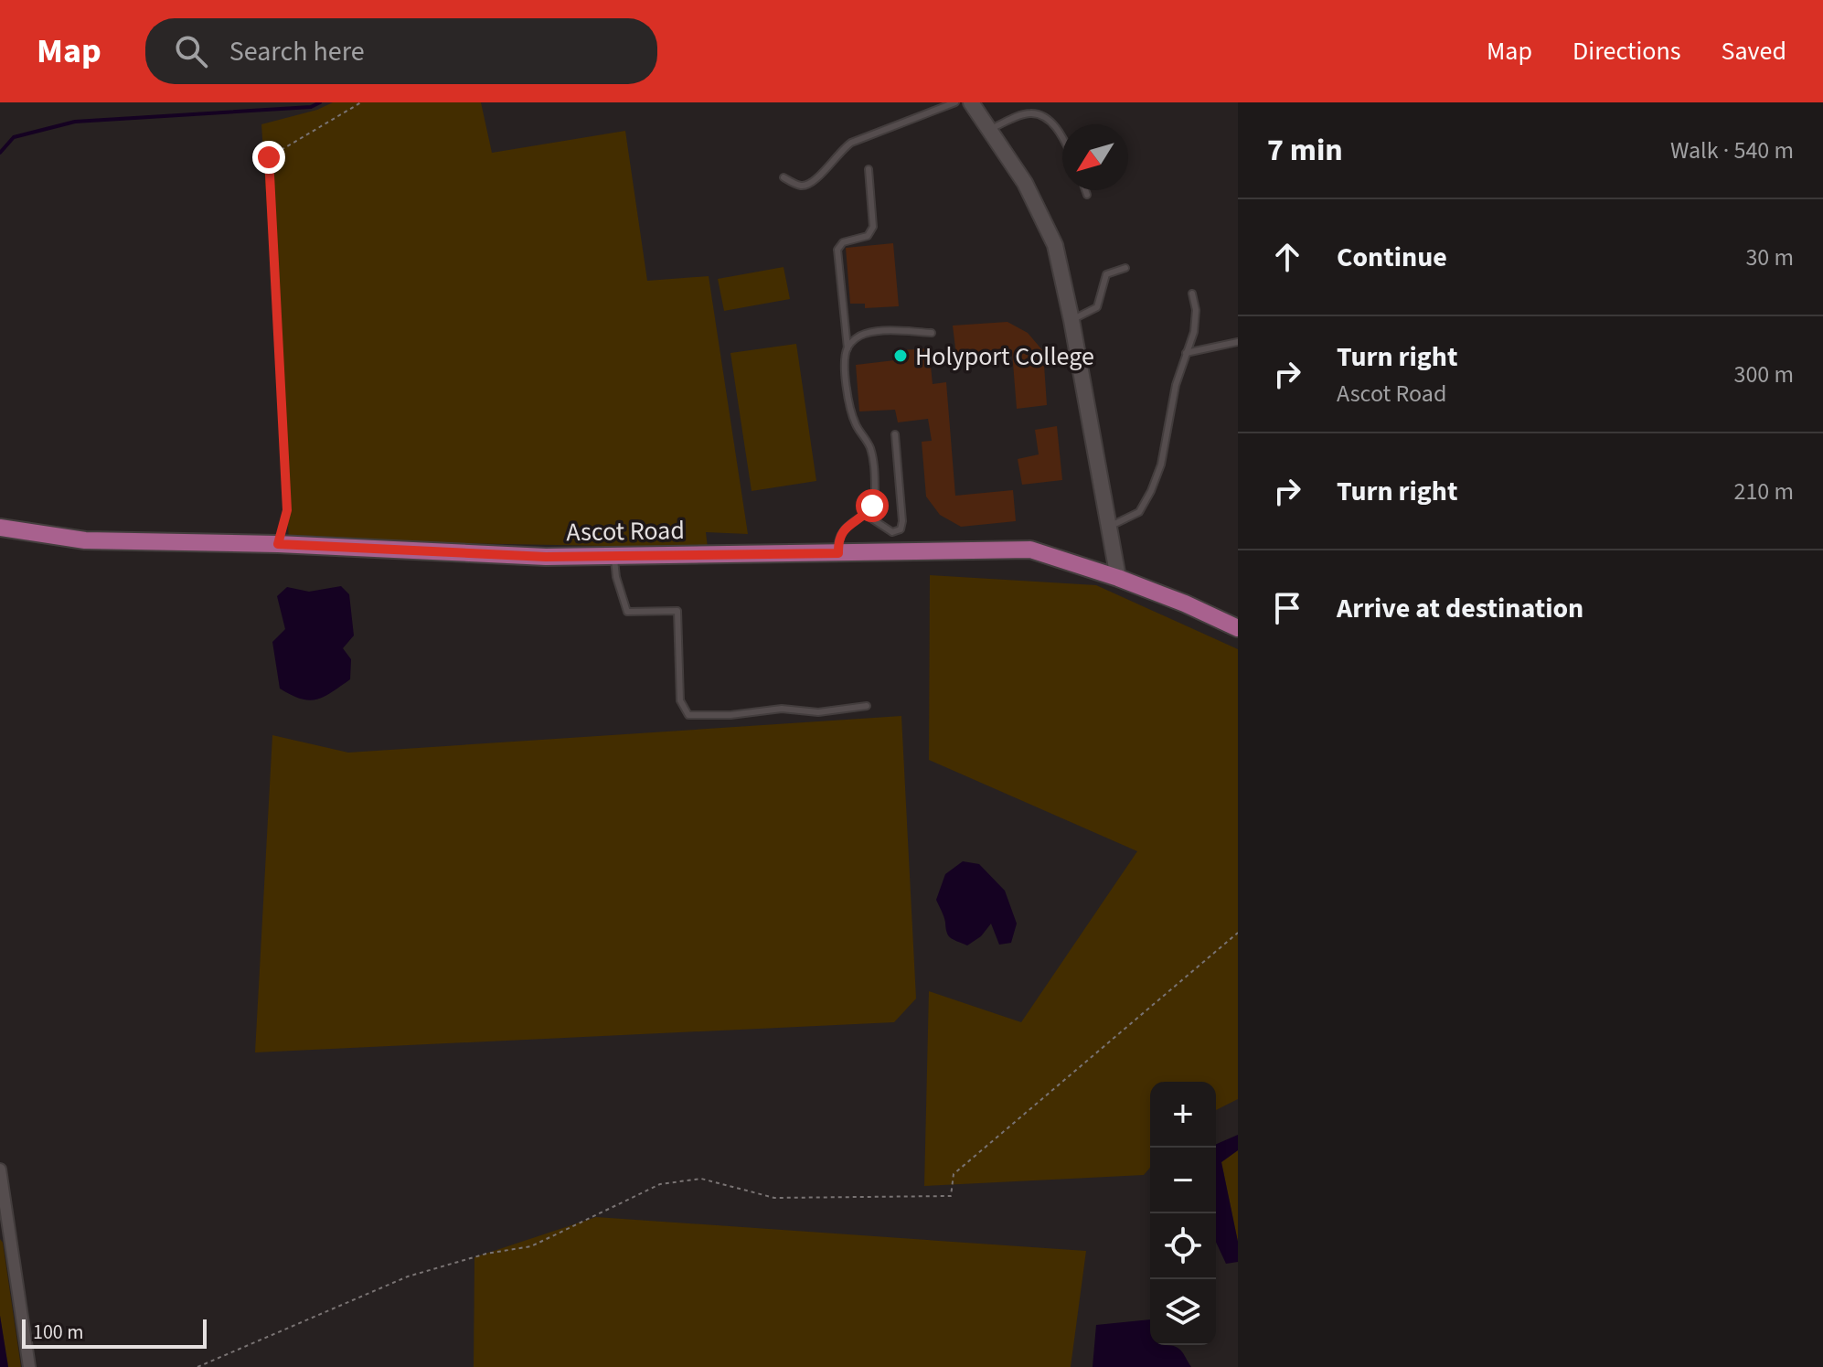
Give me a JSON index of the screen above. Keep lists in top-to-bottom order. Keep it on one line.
{"streets":{"main road":["Ascot Road"]},"places":["Holyport College"],"scale_bar":"100 m","north":"bottom left","page":{"header":"Map","search":"Search here","nav":["Map","Directions","Saved"],"heading":["7 min","Walk · 540 m"],"list":[["Continue","30 m"],["Turn right","Ascot Road","300 m"],["Turn right","210 m"],"Arrive at destination"],"map_buttons":["+","−"],"scale":"100 m"}}
